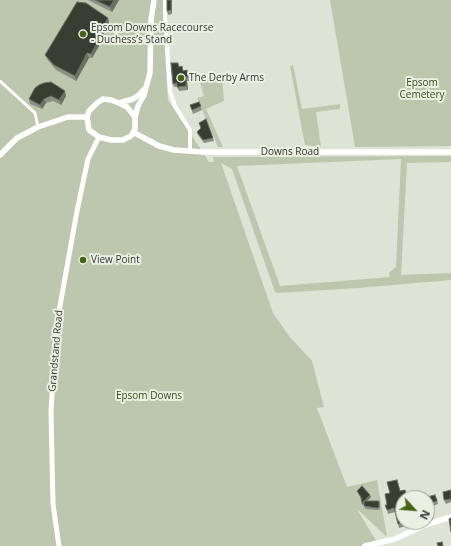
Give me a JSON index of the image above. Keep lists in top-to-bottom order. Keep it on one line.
{"streets":{"main road":["Downs Road"],"street":["Grandstand Road"]},"crossings":[["Downs Road","Grandstand Road"]],"parks":["Epsom Cemetery","Epsom Downs"],"places":["Epsom Downs Racecourse - Duchess’s Stand","The Derby Arms","View Point"],"north":"bottom right"}
